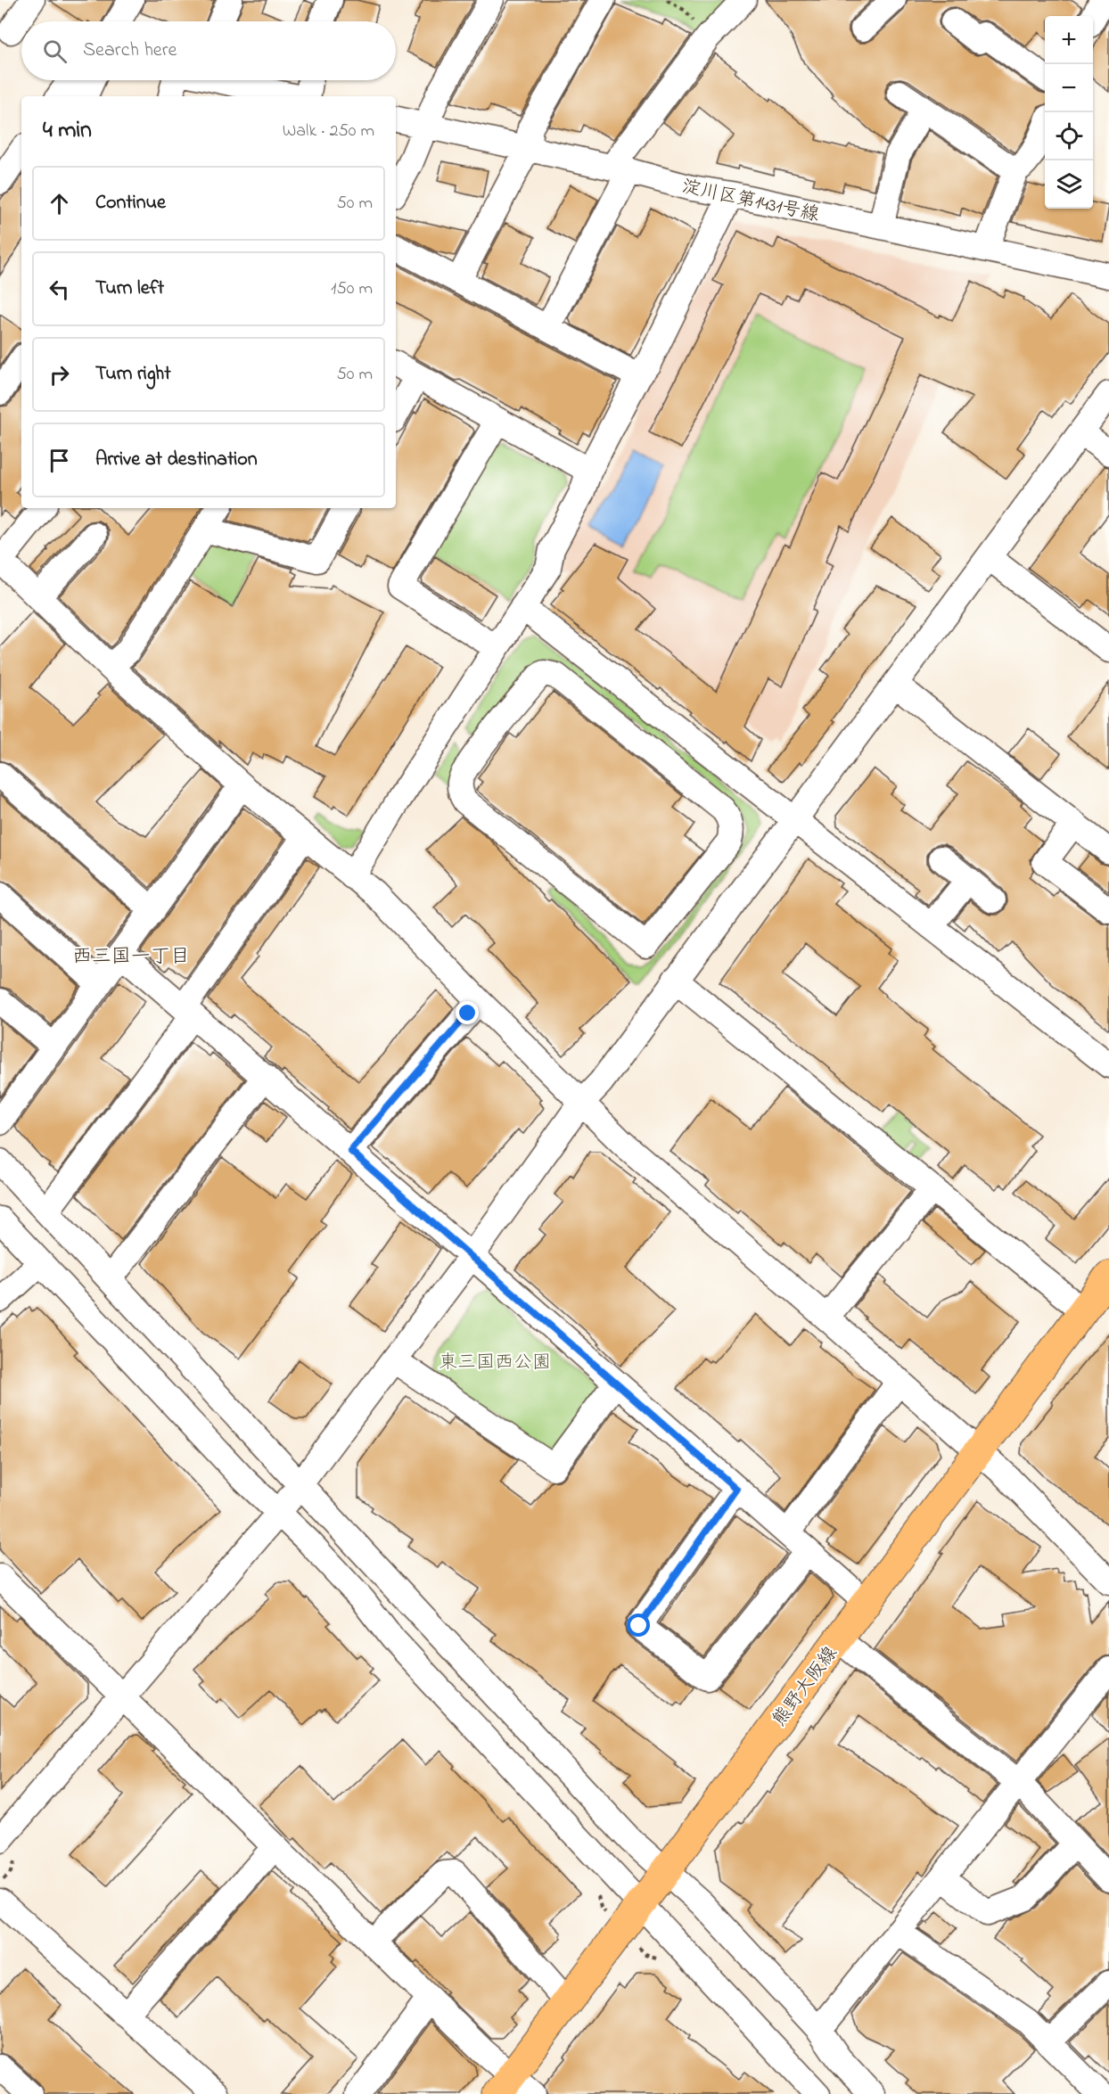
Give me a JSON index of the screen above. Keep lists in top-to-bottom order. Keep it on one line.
{"streets":{"main road":["熊野大阪線"],"street":["淀川区第1431号線"]},"districts":["西三国一丁目"],"parks":["東三国西公園"],"page":{"map_buttons":["+","−"],"search":"Search here","heading":["4 min","Walk · 250 m"],"list":[["Continue","50 m"],["Turn left","150 m"],["Turn right","50 m"],"Arrive at destination"]}}
